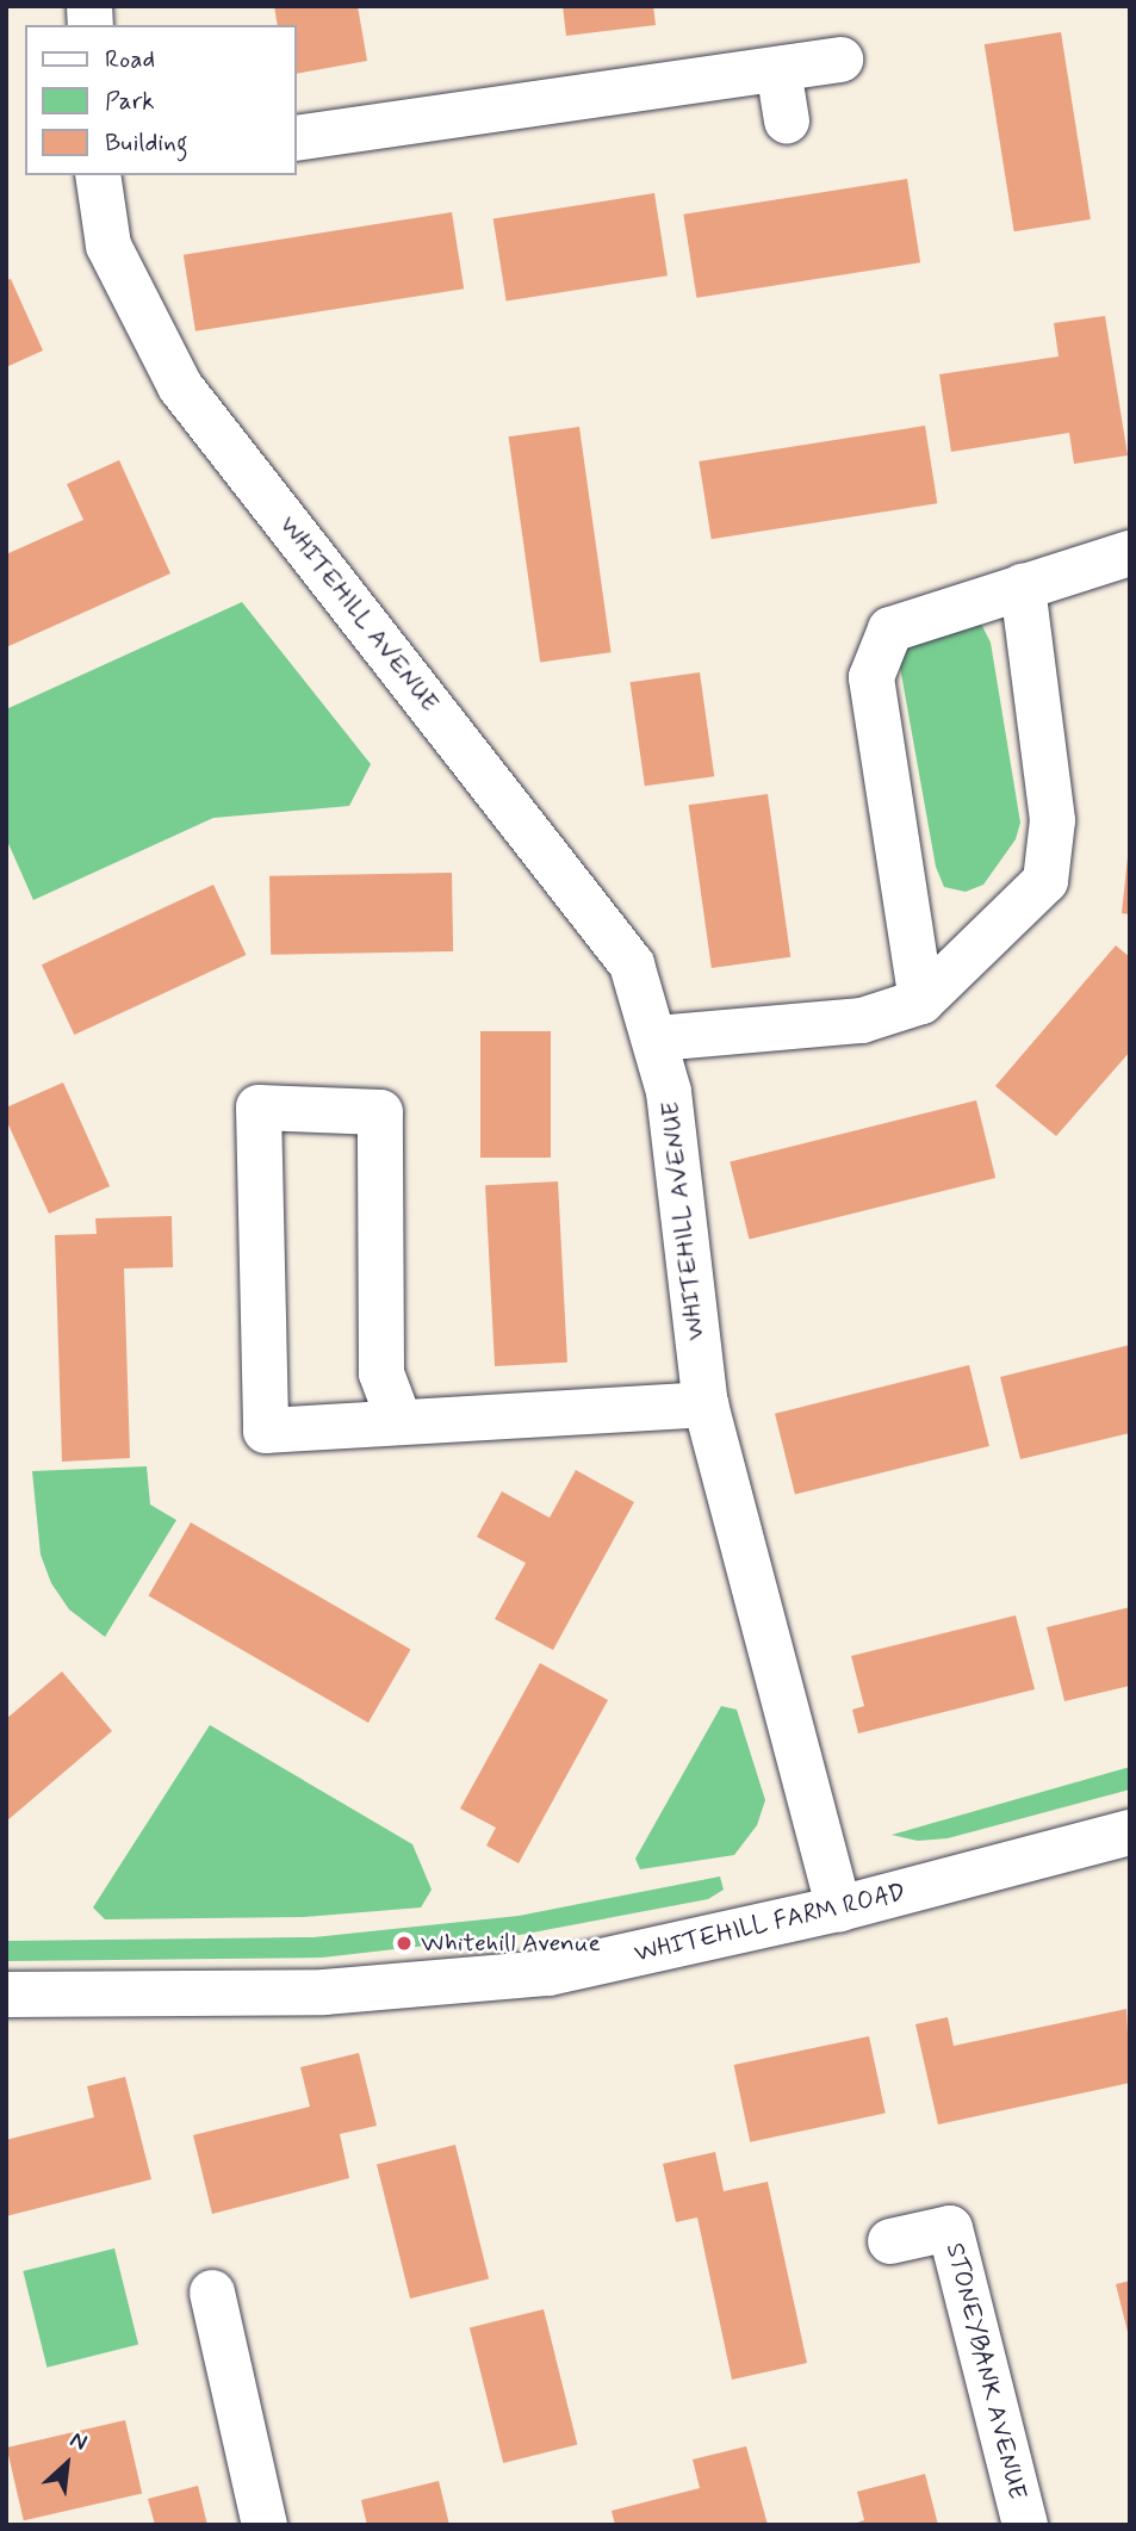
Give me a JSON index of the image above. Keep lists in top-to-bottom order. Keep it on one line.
{"streets":{"street":["WHITEHILL AVENUE","WHITEHILL FARM ROAD","STONEYBANK AVENUE"]},"crossings":[["WHITEHILL AVENUE","WHITEHILL FARM ROAD"]],"places":["Whitehill Avenue"],"legend":["Road","Park","Building"],"north":"top right"}
